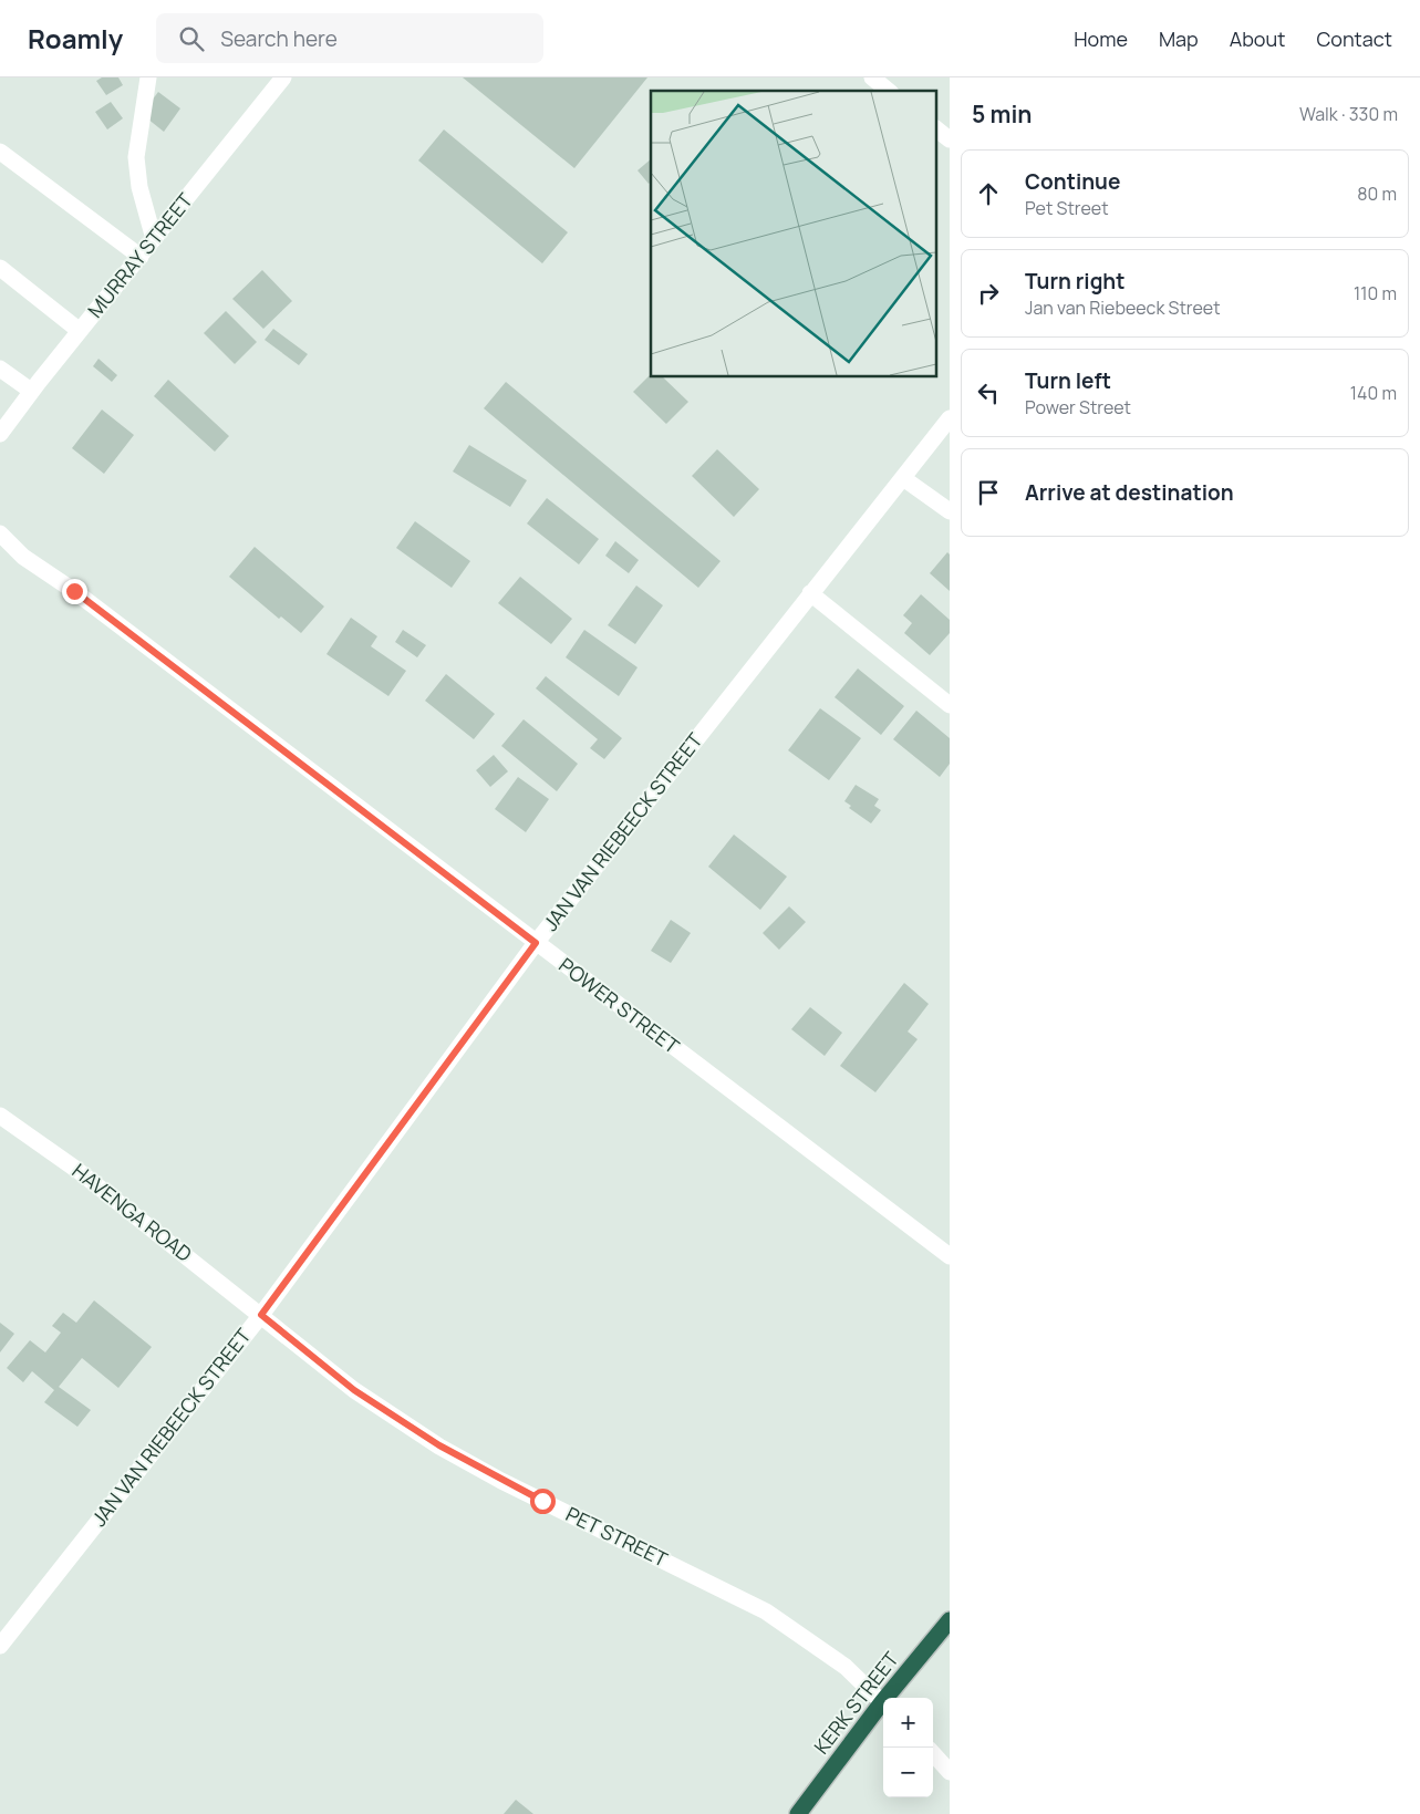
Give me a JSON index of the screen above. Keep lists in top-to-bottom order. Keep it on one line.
{"streets":{"highway":["KERK STREET"],"street":["MURRAY STREET","JAN VAN RIEBEECK STREET","POWER STREET","HAVENGA ROAD","PET STREET"]},"crossings":[["JAN VAN RIEBEECK STREET","POWER STREET"],["JAN VAN RIEBEECK STREET","HAVENGA ROAD"],["JAN VAN RIEBEECK STREET","PET STREET"],["HAVENGA ROAD","PET STREET"]],"page":{"header":"Roamly","search":"Search here","nav":["Home","Map","About","Contact"],"heading":["5 min","Walk · 330 m"],"list":[["Continue","Pet Street","80 m"],["Turn right","Jan van Riebeeck Street","110 m"],["Turn left","Power Street","140 m"],"Arrive at destination"],"map_buttons":["+","−"]}}
